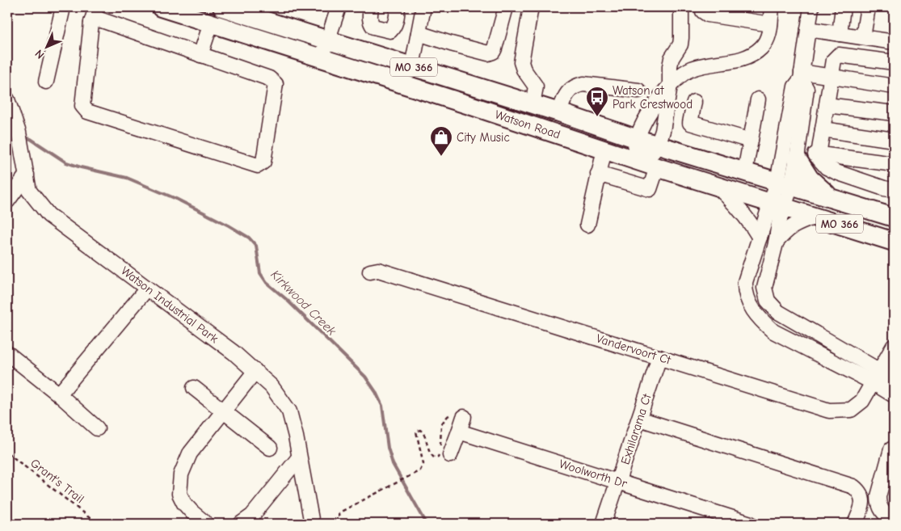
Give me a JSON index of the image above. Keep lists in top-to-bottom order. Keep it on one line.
{"streets":{"main road":["MO 366","Watson Road"],"street":["Watson Industrial Park","Vandervoort Ct","Exhilarama Ct","Woolworth Dr"],"path":["Grant's Trail"]},"crossings":[["Vandervoort Ct","Exhilarama Ct"],["Exhilarama Ct","Woolworth Dr"]],"water":["Kirkwood Creek"],"places":{"bus stop":["Watson at Park Crestwood"],"shop":["City Music"]},"north":"bottom left"}
